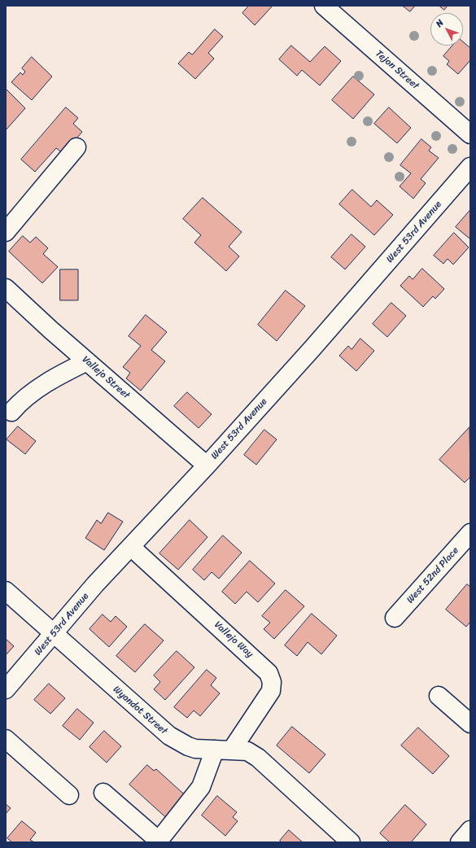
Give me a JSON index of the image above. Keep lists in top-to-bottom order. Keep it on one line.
{"streets":{"street":["Tejon Street","West 53rd Avenue","Vallejo Street","West 52nd Place","Vallejo Way","Wyandot Street"]},"crossings":[["West 53rd Avenue","Vallejo Street"],["West 53rd Avenue","Vallejo Way"],["West 53rd Avenue","Wyandot Street"],["Vallejo Way","Wyandot Street"]],"north":"top left"}
